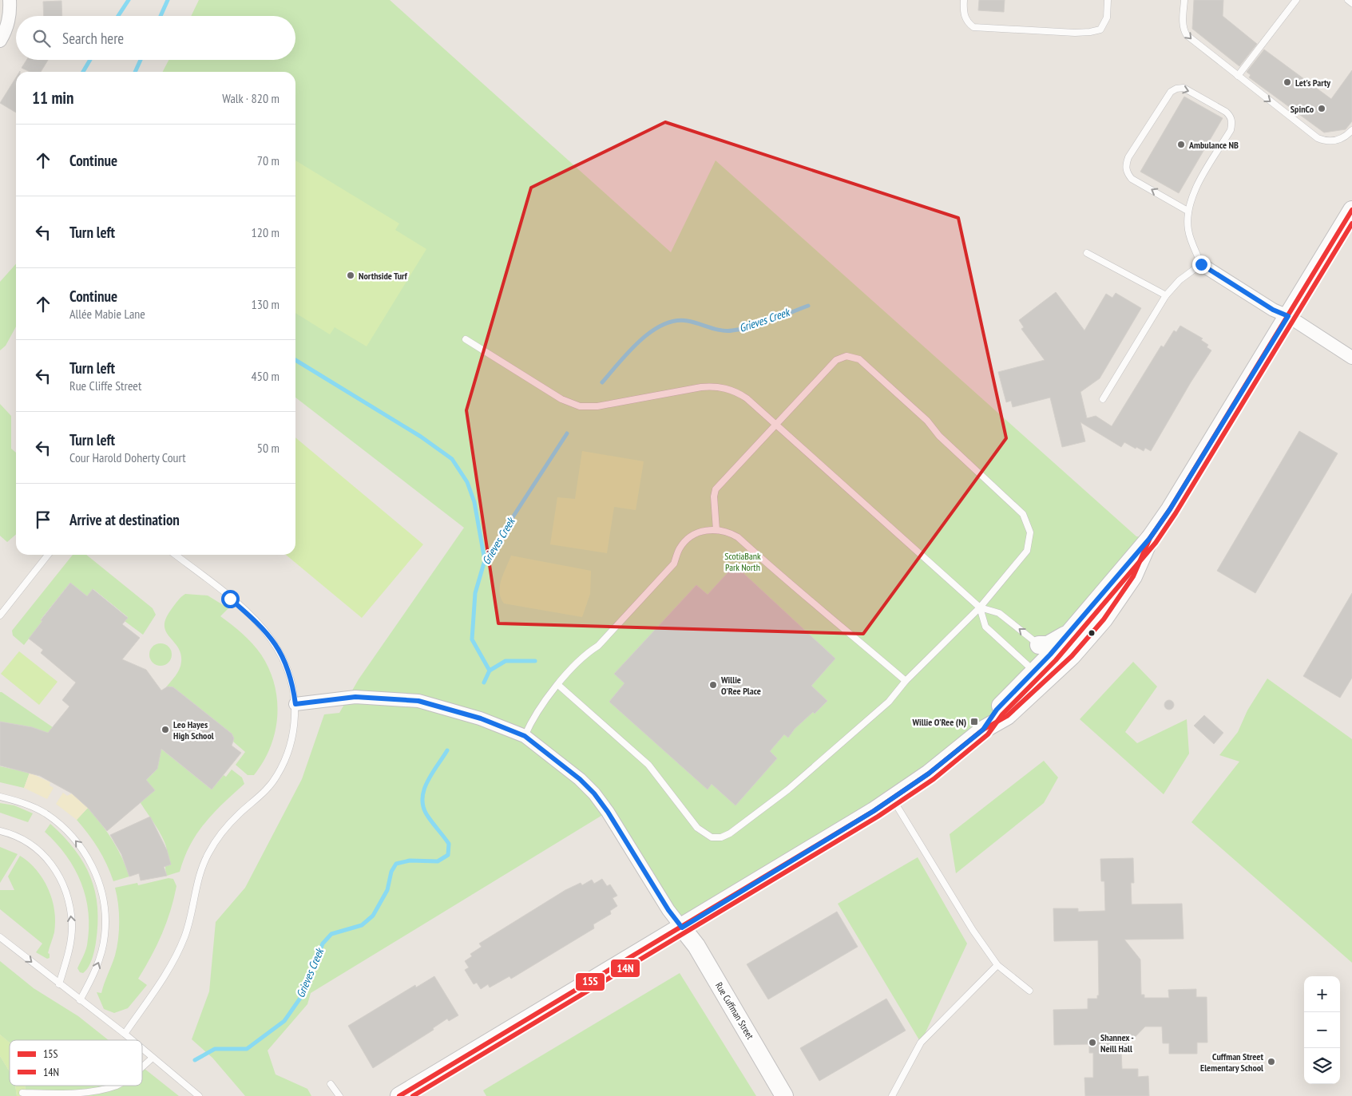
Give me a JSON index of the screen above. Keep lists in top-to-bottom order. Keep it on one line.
{"streets":{"main road":["Rue Cuffman Street"]},"water":["Grieves Creek"],"parks":["ScotiaBank Park North"],"places":{"other":["Let's Party","SpinCo","Ambulance NB","Northside Turf","Willie O'Ree Place","Leo Hayes High School","Shannex - Neill Hall","Cuffman Street Elementary School"],"transit":["Willie O'Ree (N)"]},"lines":["transit line 15S","transit line 14N"],"legend":["15S","14N"],"page":{"search":"Search here","heading":["11 min","Walk · 820 m"],"list":[["Continue","70 m"],["Turn left","120 m"],["Continue","Allée Mabie Lane","130 m"],["Turn left","Rue Cliffe Street","450 m"],["Turn left","Cour Harold Doherty Court","50 m"],"Arrive at destination"],"map_buttons":["+","−"]}}
